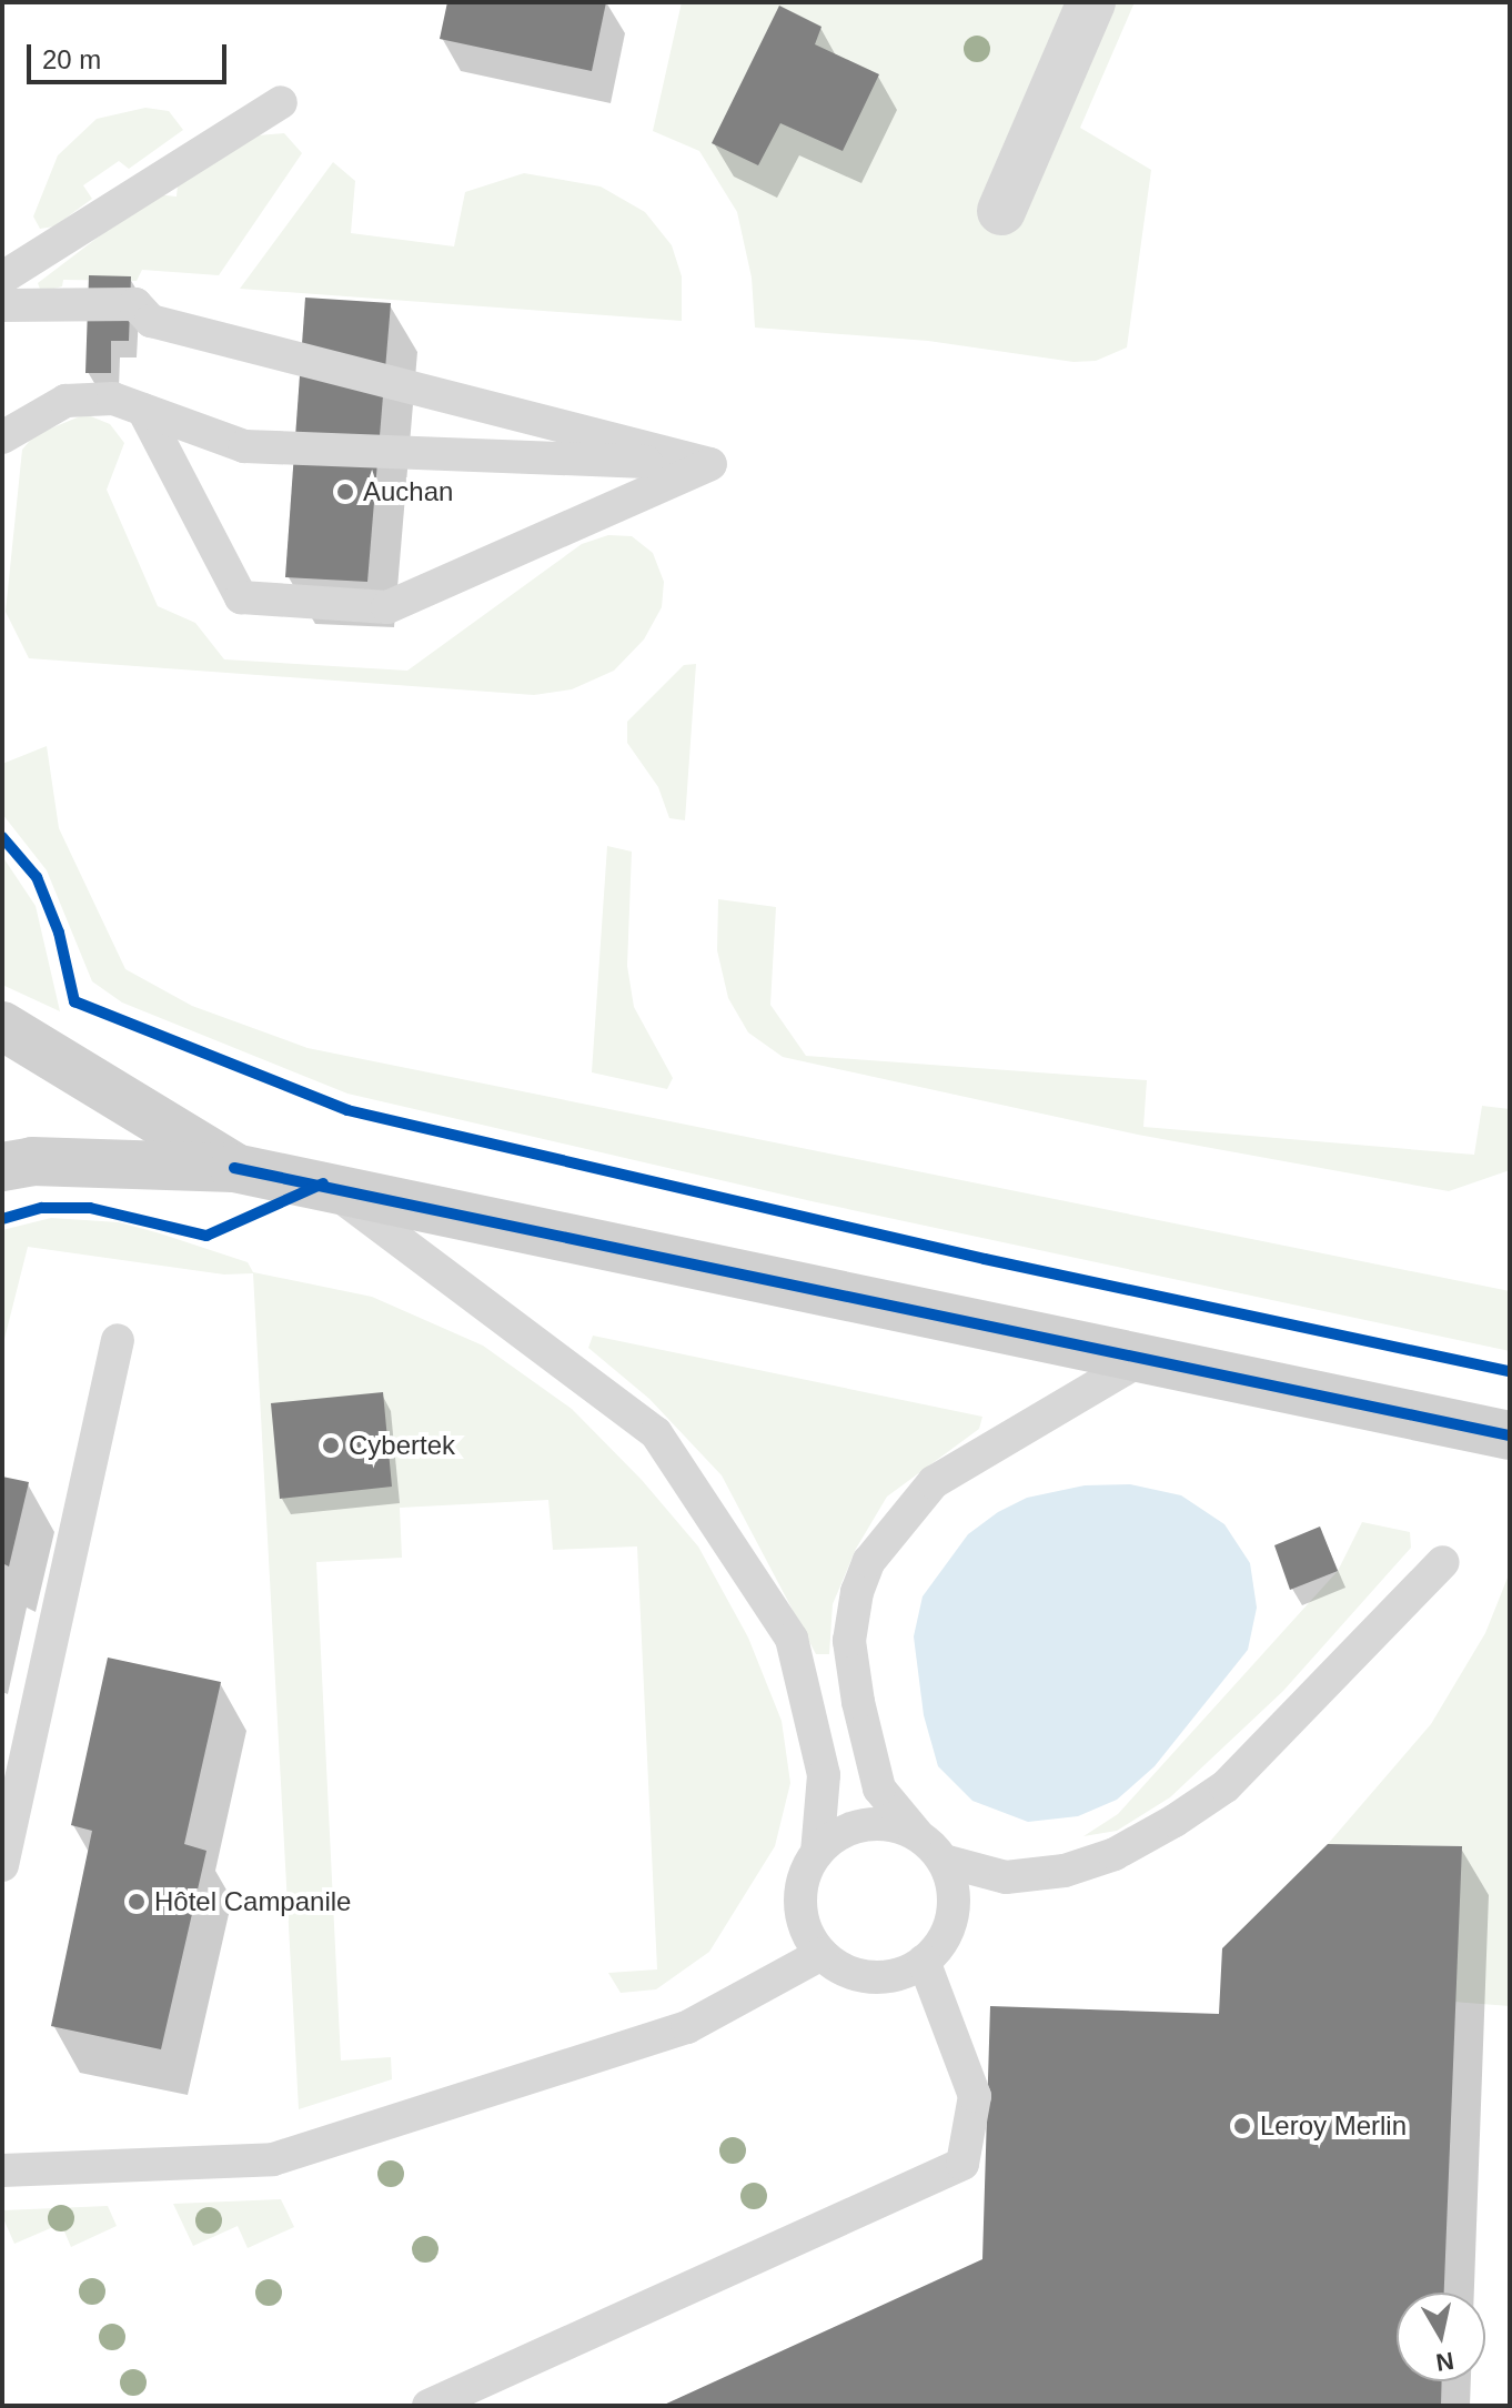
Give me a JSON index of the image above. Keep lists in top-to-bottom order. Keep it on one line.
{"places":["Auchan","Cybertek","Hôtel Campanile","Leroy Merlin"],"scale_bar":"20 m","north":"bottom"}
